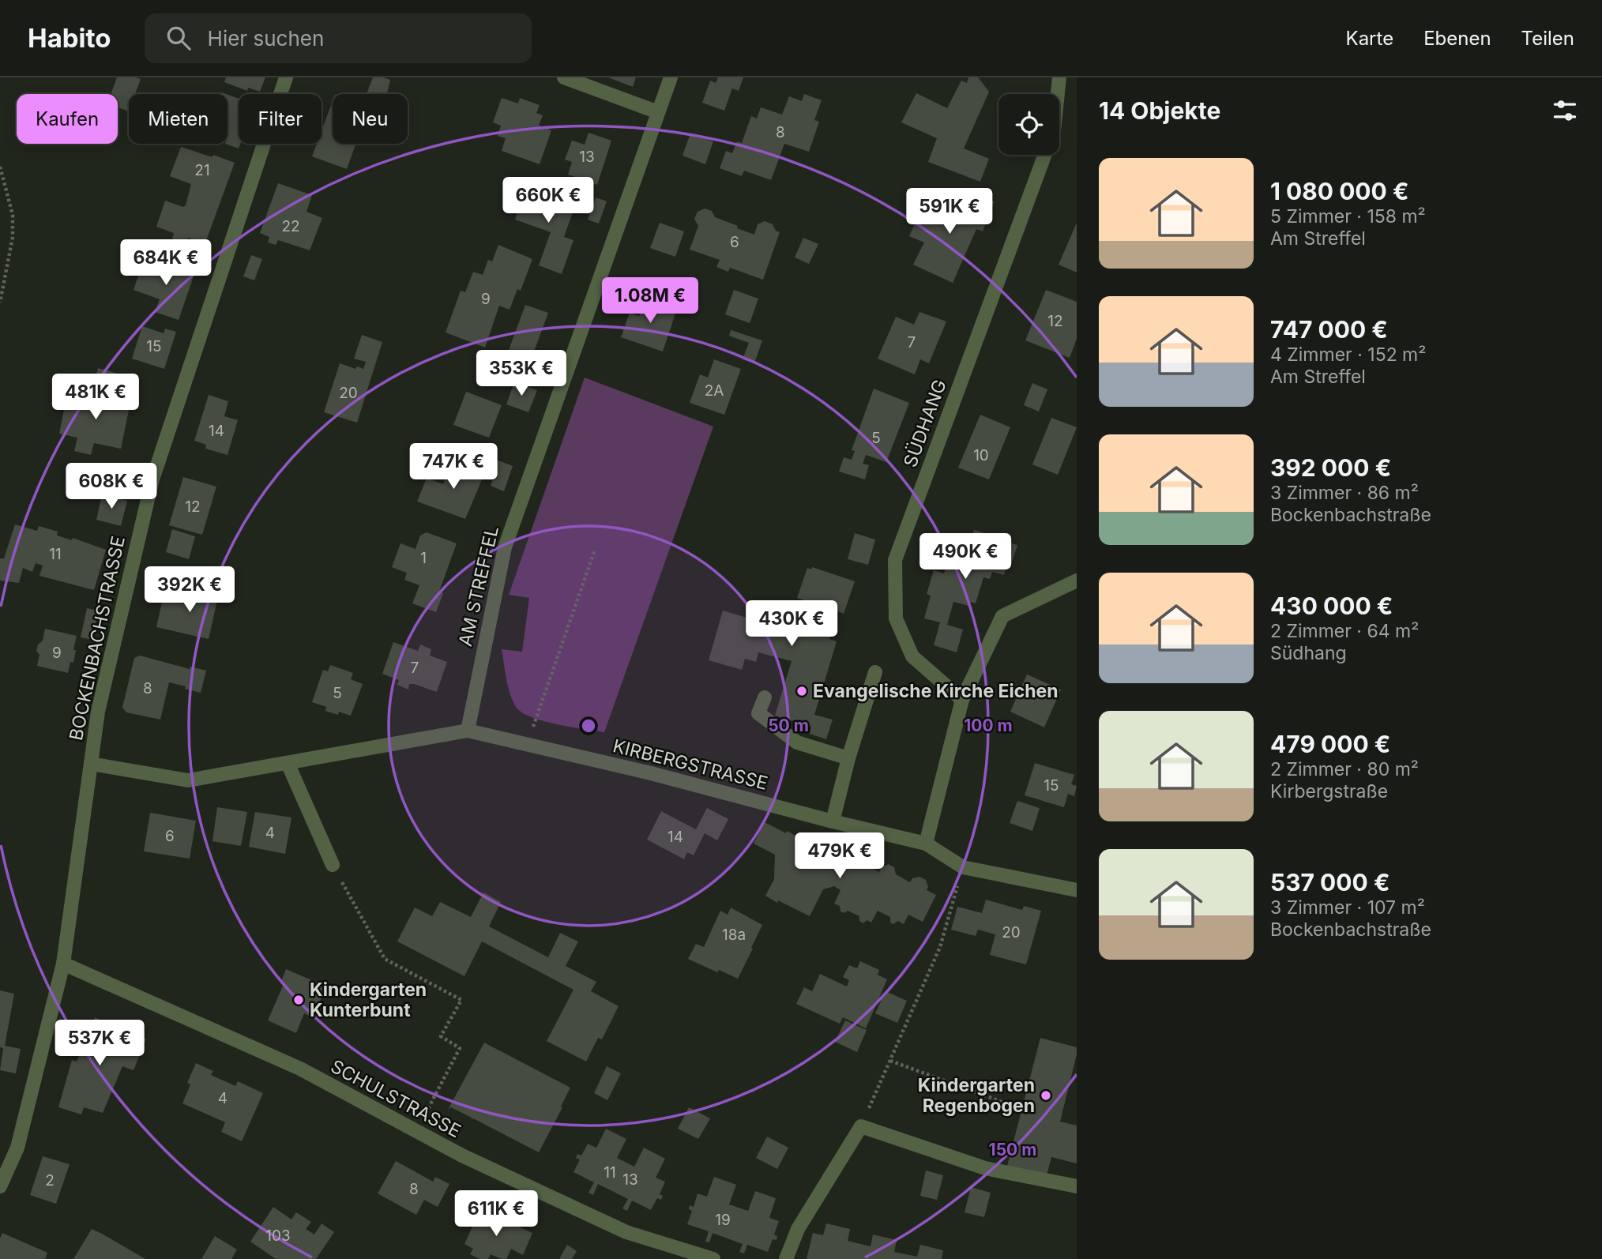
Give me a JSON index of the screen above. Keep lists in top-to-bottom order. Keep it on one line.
{"streets":{"street":["SÜDHANG","AM STREFFEL","BOCKENBACHSTRASSE","KIRBERGSTRASSE","SCHULSTRASSE"]},"crossings":[["AM STREFFEL","KIRBERGSTRASSE"],["BOCKENBACHSTRASSE","KIRBERGSTRASSE"],["BOCKENBACHSTRASSE","SCHULSTRASSE"]],"places":["Evangelische Kirche Eichen","Kindergarten Kunterbunt","Kindergarten Regenbogen"],"house_numbers":["8","13","21","22","6","9","12","7","15","2A","20","14","5","10","12","11","1","9","7","8","5","15","4","6","14","20","18a","4","11","13","2","8","19","103"],"page":{"header":"Habito","search":"Hier suchen","nav":["Karte","Ebenen","Teilen"],"heading":"14 Objekte","chip":["Kaufen","Mieten","Filter","Neu"],"list":[{"name":"1 080 000 €","note":"5 Zimmer · 158 m² · Am Streffel"},{"name":"747 000 €","note":"4 Zimmer · 152 m² · Am Streffel"},{"name":"392 000 €","note":"3 Zimmer · 86 m² · Bockenbachstraße"},{"name":"430 000 €","note":"2 Zimmer · 64 m² · Südhang"},{"name":"479 000 €","note":"2 Zimmer · 80 m² · Kirbergstraße"},{"name":"537 000 €","note":"3 Zimmer · 107 m² · Bockenbachstraße"}],"price":["660K €","591K €","684K €","1.08M €","353K €","481K €","747K €","608K €","490K €","392K €","430K €","479K €","537K €","611K €"]},"rings":["50 m","100 m","150 m"]}
